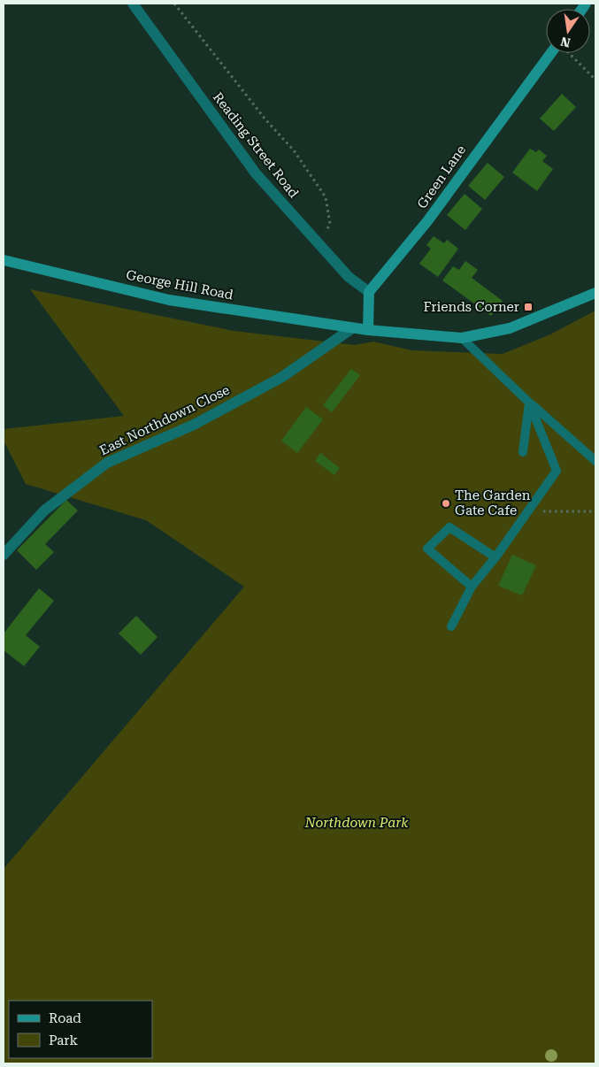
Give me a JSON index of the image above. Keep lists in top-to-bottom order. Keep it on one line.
{"streets":{"main road":["Green Lane","George Hill Road"],"street":["Reading Street Road","East Northdown Close"]},"crossings":[["Reading Street Road","Green Lane"],["George Hill Road","East Northdown Close"]],"parks":["Northdown Park"],"places":{"transit":["Friends Corner"],"other":["The Garden Gate Cafe"]},"legend":["Road","Park"],"north":"bottom"}
